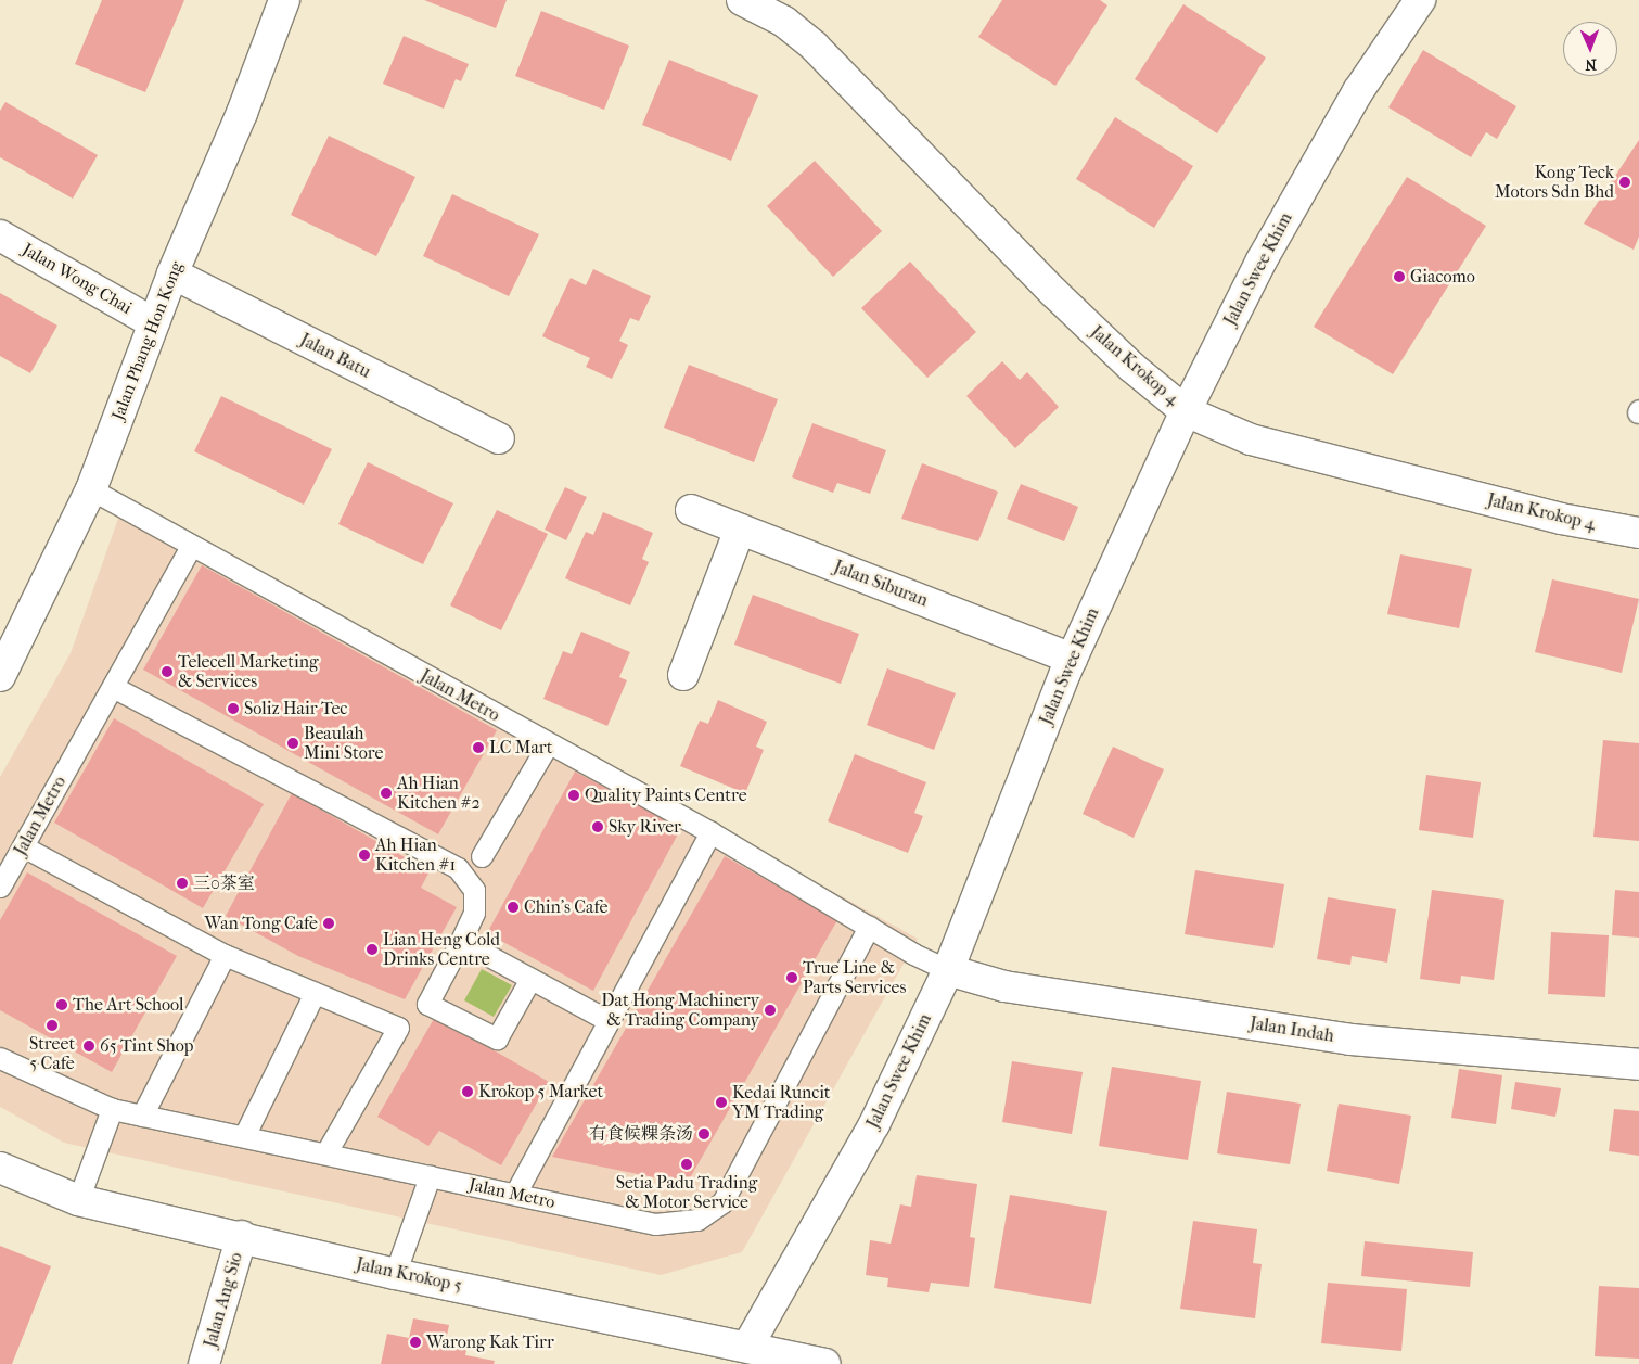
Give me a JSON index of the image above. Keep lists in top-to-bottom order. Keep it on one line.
{"streets":{"street":["Jalan Swee Khim","Jalan Wong Chai","Jalan Phang Hon Kong","Jalan Batu","Jalan Krokop 4","Jalan Siburan","Jalan Indah","Jalan Krokop 5","Jalan Ang Sio"],"lane":["Jalan Metro"]},"crossings":[["Jalan Swee Khim","Jalan Krokop 4"],["Jalan Swee Khim","Jalan Siburan"],["Jalan Swee Khim","Jalan Metro"],["Jalan Swee Khim","Jalan Indah"],["Jalan Swee Khim","Jalan Krokop 5"],["Jalan Wong Chai","Jalan Phang Hon Kong"],["Jalan Phang Hon Kong","Jalan Batu"],["Jalan Phang Hon Kong","Jalan Metro"],["Jalan Metro","Jalan Indah"],["Jalan Krokop 5","Jalan Ang Sio"]],"places":["Kong Teck Motors Sdn Bhd","Giacomo","Telecell Marketing & Services","Soliz Hair Tec","Beaulah Mini Store","LC Mart","Ah Hian Kitchen #2","Quality Paints Centre","Sky River","Ah Hian Kitchen #1","三0茶室","Chin's Cafe","Wan Tong Cafe","Lian Heng Cold Drinks Centre","True Line & Parts Services","The Art School","Dat Hong Machinery & Trading Company","Street 5 Cafe","65 Tint Shop","Krokop 5 Market","Kedai Runcit YM Trading","有食候粿条汤","Setia Padu Trading & Motor Service","Warong Kak Tirr"],"north":"bottom"}
